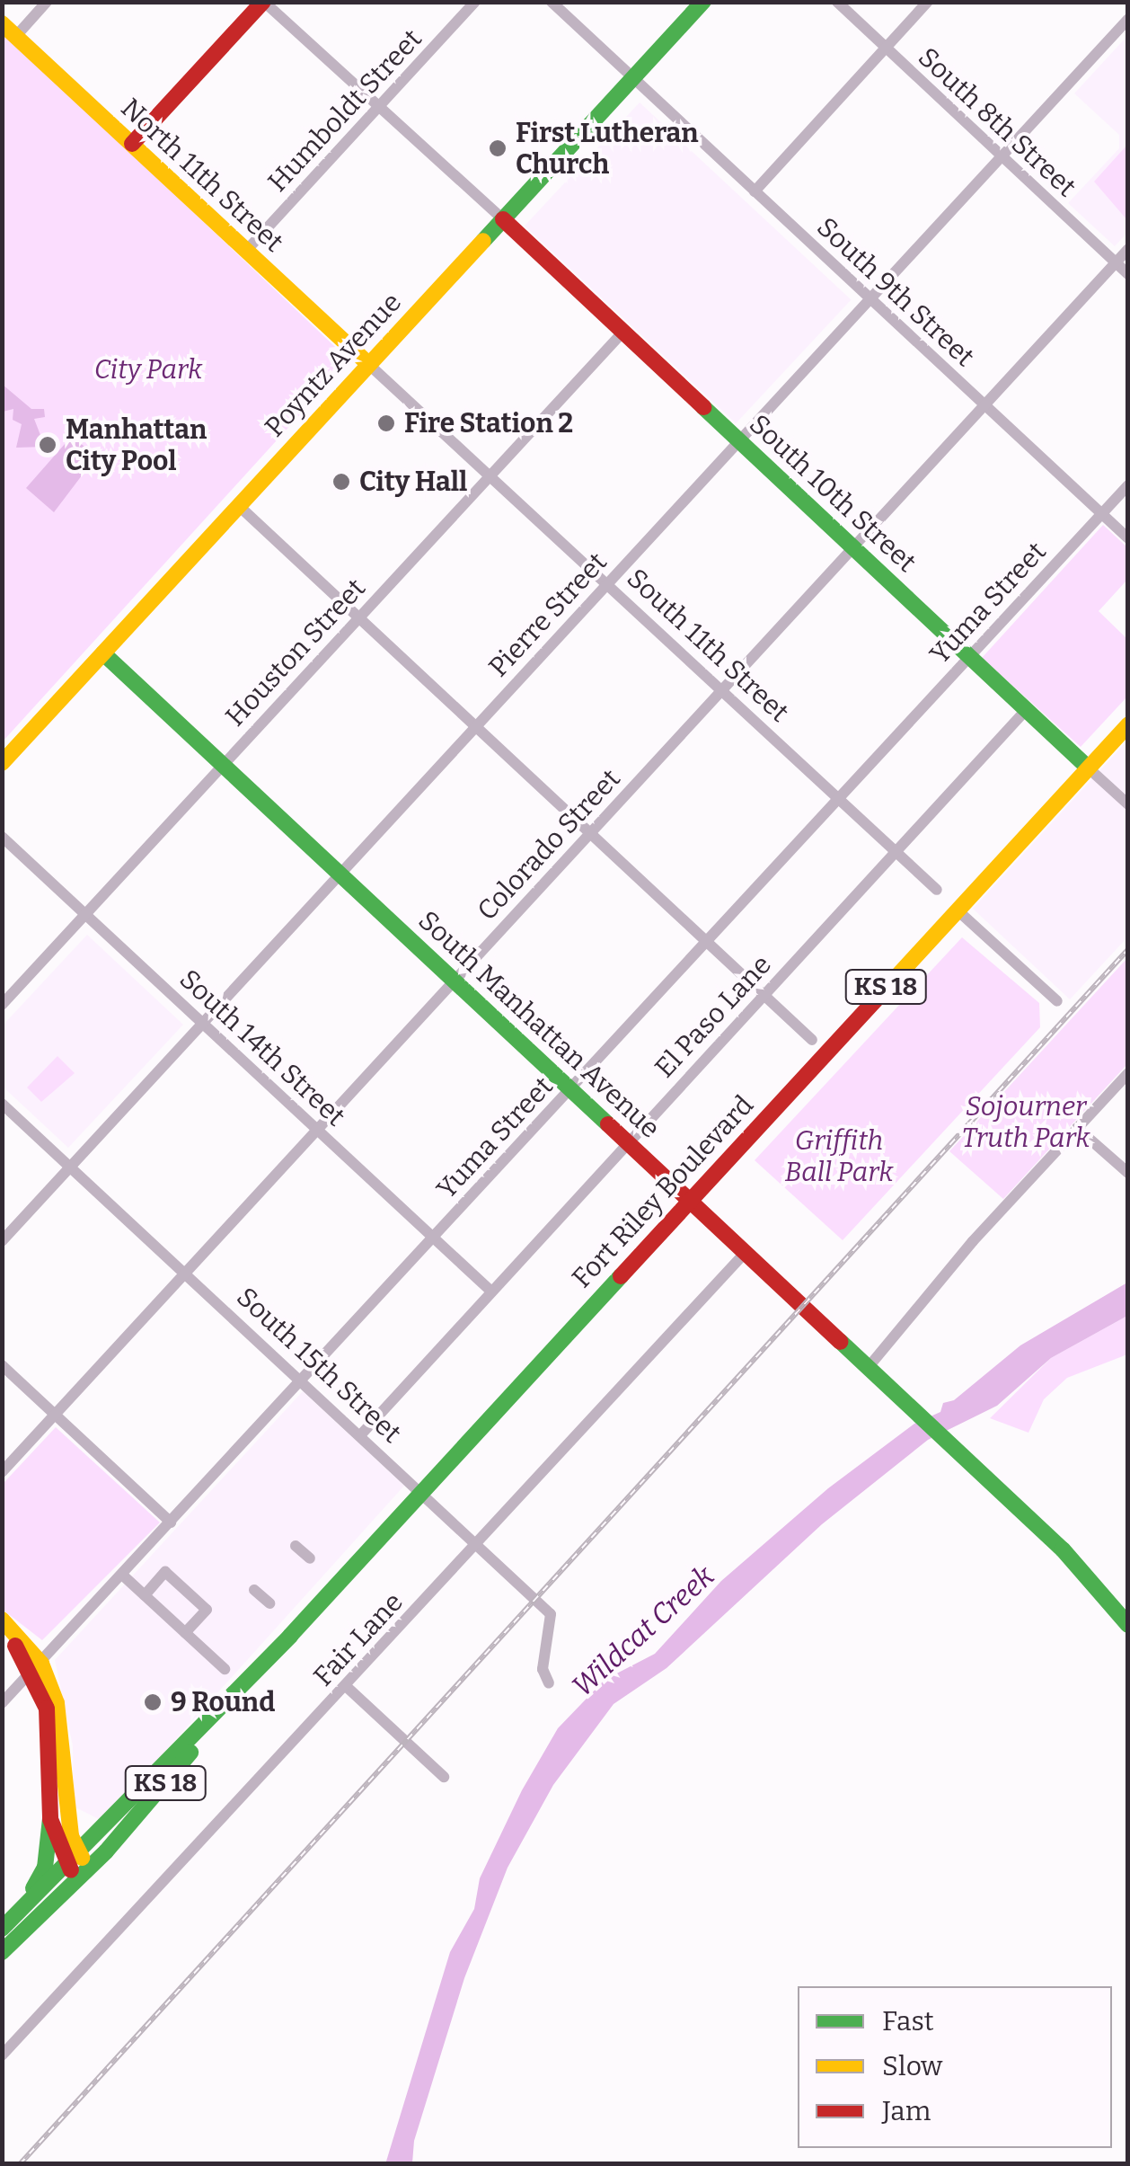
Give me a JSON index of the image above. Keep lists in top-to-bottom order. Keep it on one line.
{"streets":{"main road":["North 11th Street","Poyntz Avenue","South 10th Street","KS 18","South Manhattan Avenue","Fort Riley Boulevard"],"street":["Humboldt Street","South 8th Street","South 9th Street","Yuma Street","Pierre Street","South 11th Street","Houston Street","Colorado Street","El Paso Lane","South 14th Street","South 15th Street","Fair Lane"]},"crossings":[["Humboldt Street","North 11th Street"],["South 8th Street","Pierre Street"],["South 8th Street","Colorado Street"],["North 11th Street","Poyntz Avenue"],["North 11th Street","South 11th Street"],["South 9th Street","Poyntz Avenue"],["South 9th Street","Yuma Street"],["South 9th Street","Pierre Street"],["South 9th Street","Colorado Street"],["Poyntz Avenue","South 10th Street"],["Poyntz Avenue","South 11th Street"],["Poyntz Avenue","South Manhattan Avenue"],["South 10th Street","Yuma Street"],["South 10th Street","Pierre Street"],["South 10th Street","Houston Street"],["South 10th Street","Colorado Street"],["South 10th Street","El Paso Lane"],["South 10th Street","Fort Riley Boulevard"],["Yuma Street","South 11th Street"],["Yuma Street","South Manhattan Avenue"],["Yuma Street","South 14th Street"],["Yuma Street","South 15th Street"],["Pierre Street","South 11th Street"],["Pierre Street","South Manhattan Avenue"],["Pierre Street","South 14th Street"],["Pierre Street","South 15th Street"],["South 11th Street","Houston Street"],["South 11th Street","Colorado Street"],["South 11th Street","El Paso Lane"],["Houston Street","South Manhattan Avenue"],["Houston Street","South 14th Street"],["Colorado Street","South Manhattan Avenue"],["Colorado Street","South 14th Street"],["Colorado Street","South 15th Street"],["El Paso Lane","South Manhattan Avenue"],["El Paso Lane","South 14th Street"],["El Paso Lane","South 15th Street"],["South Manhattan Avenue","Fort Riley Boulevard"],["South Manhattan Avenue","Fair Lane"],["Fort Riley Boulevard","South 15th Street"],["South 15th Street","Fair Lane"]],"water":["Wildcat Creek"],"parks":["City Park","Sojourner Truth Park","Griffith Ball Park"],"places":["First Lutheran Church","Fire Station 2","Manhattan City Pool","City Hall","9 Round"],"legend":["Fast","Slow","Jam"]}
